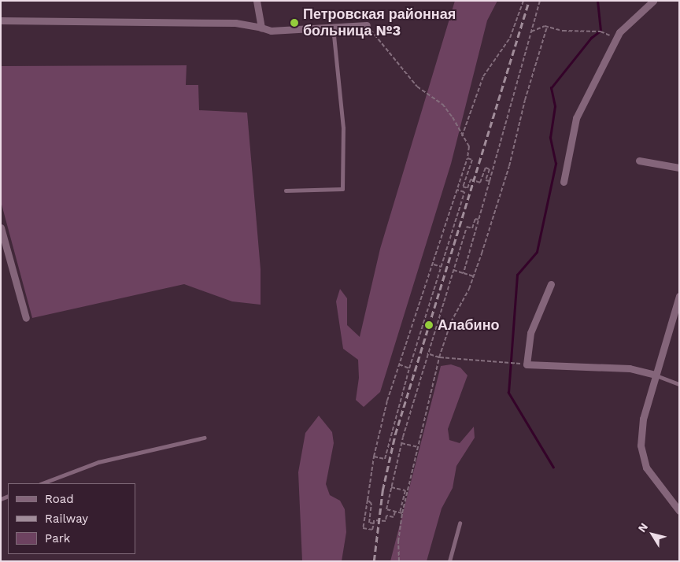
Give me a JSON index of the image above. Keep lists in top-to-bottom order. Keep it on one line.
{"places":["Петровская районная больница №3","Алабино"],"legend":["Road","Railway","Park"],"north":"top left"}
